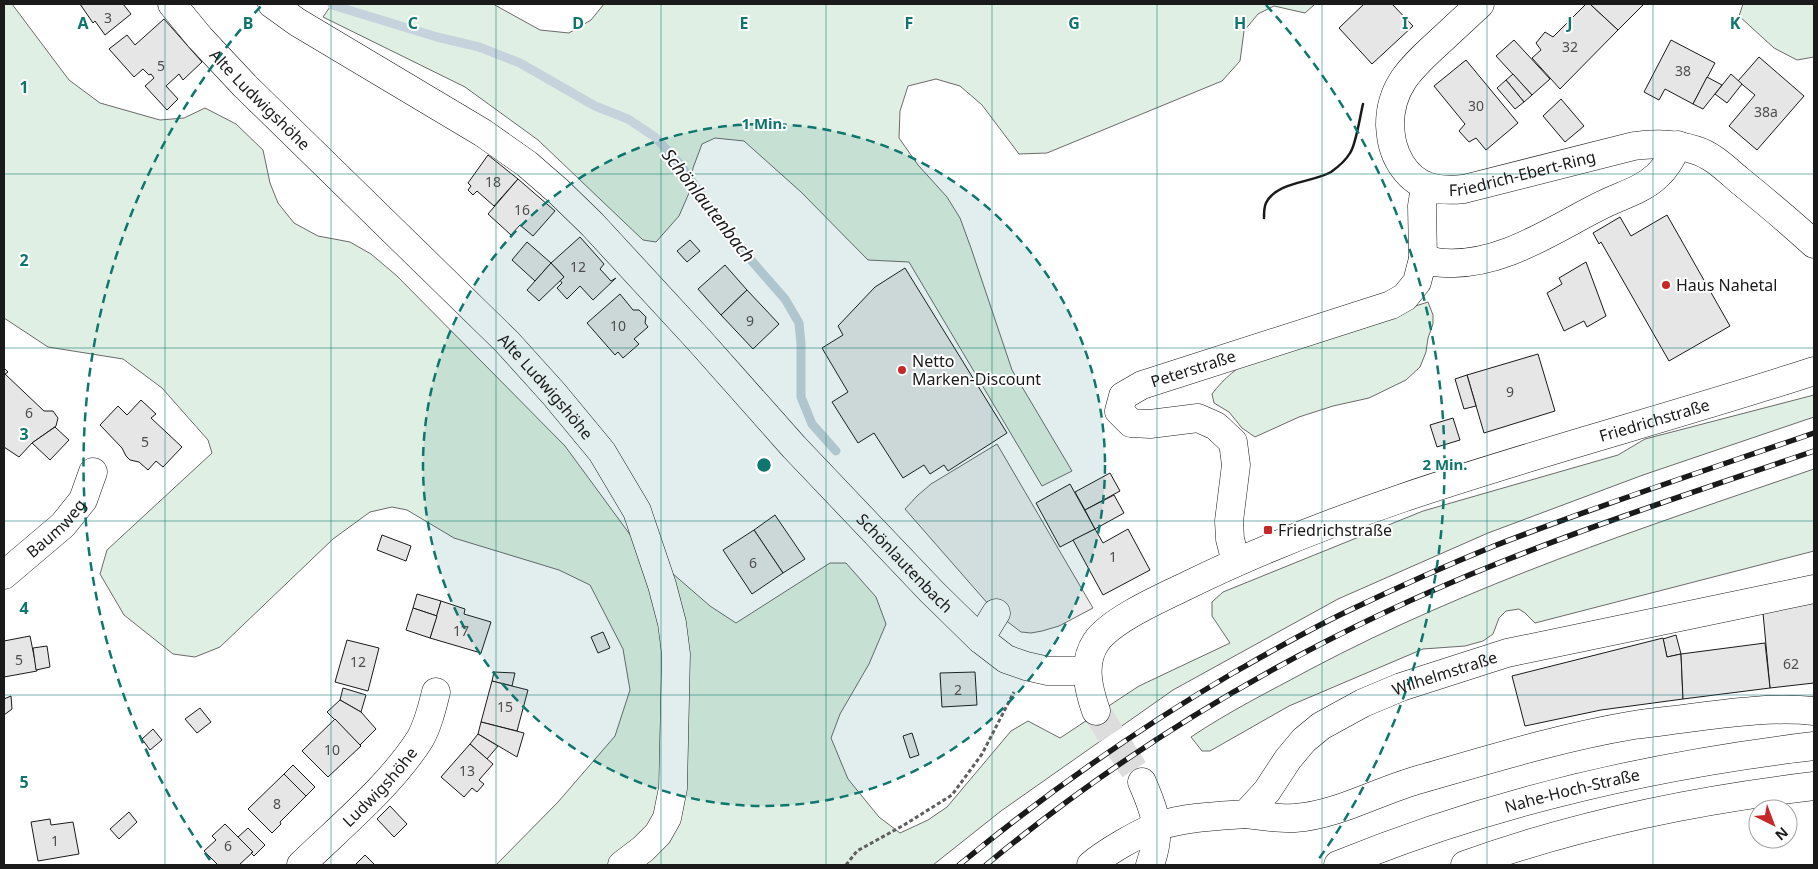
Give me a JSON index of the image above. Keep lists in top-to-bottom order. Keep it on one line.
{"streets":{"street":["Alte Ludwigshöhe","Friedrich-Ebert-Ring","Peterstraße","Friedrichstraße","Baumweg","Schönlautenbach","Wilhelmstraße","Ludwigshöhe","Nahe-Hoch-Straße"]},"crossings":[["Friedrich-Ebert-Ring","Peterstraße"],["Peterstraße","Friedrichstraße"],["Friedrichstraße","Schönlautenbach"]],"water":["Schönlautenbach"],"places":{"other":["Haus Nahetal","Netto Marken-Discount"],"transit":["Friedrichstraße"]},"house_numbers":["3","32","5","38","30","38a","18","16","12","9","10","9","6","5","1","6","17","5","12","62","2","15","10","13","8","1","6"],"north":"bottom right","grid":{"columns":["A","B","C","D","E","F","G","H","I","J","K"],"rows":["1","2","3","4","5"]},"rings":["1 Min.","2 Min."]}
